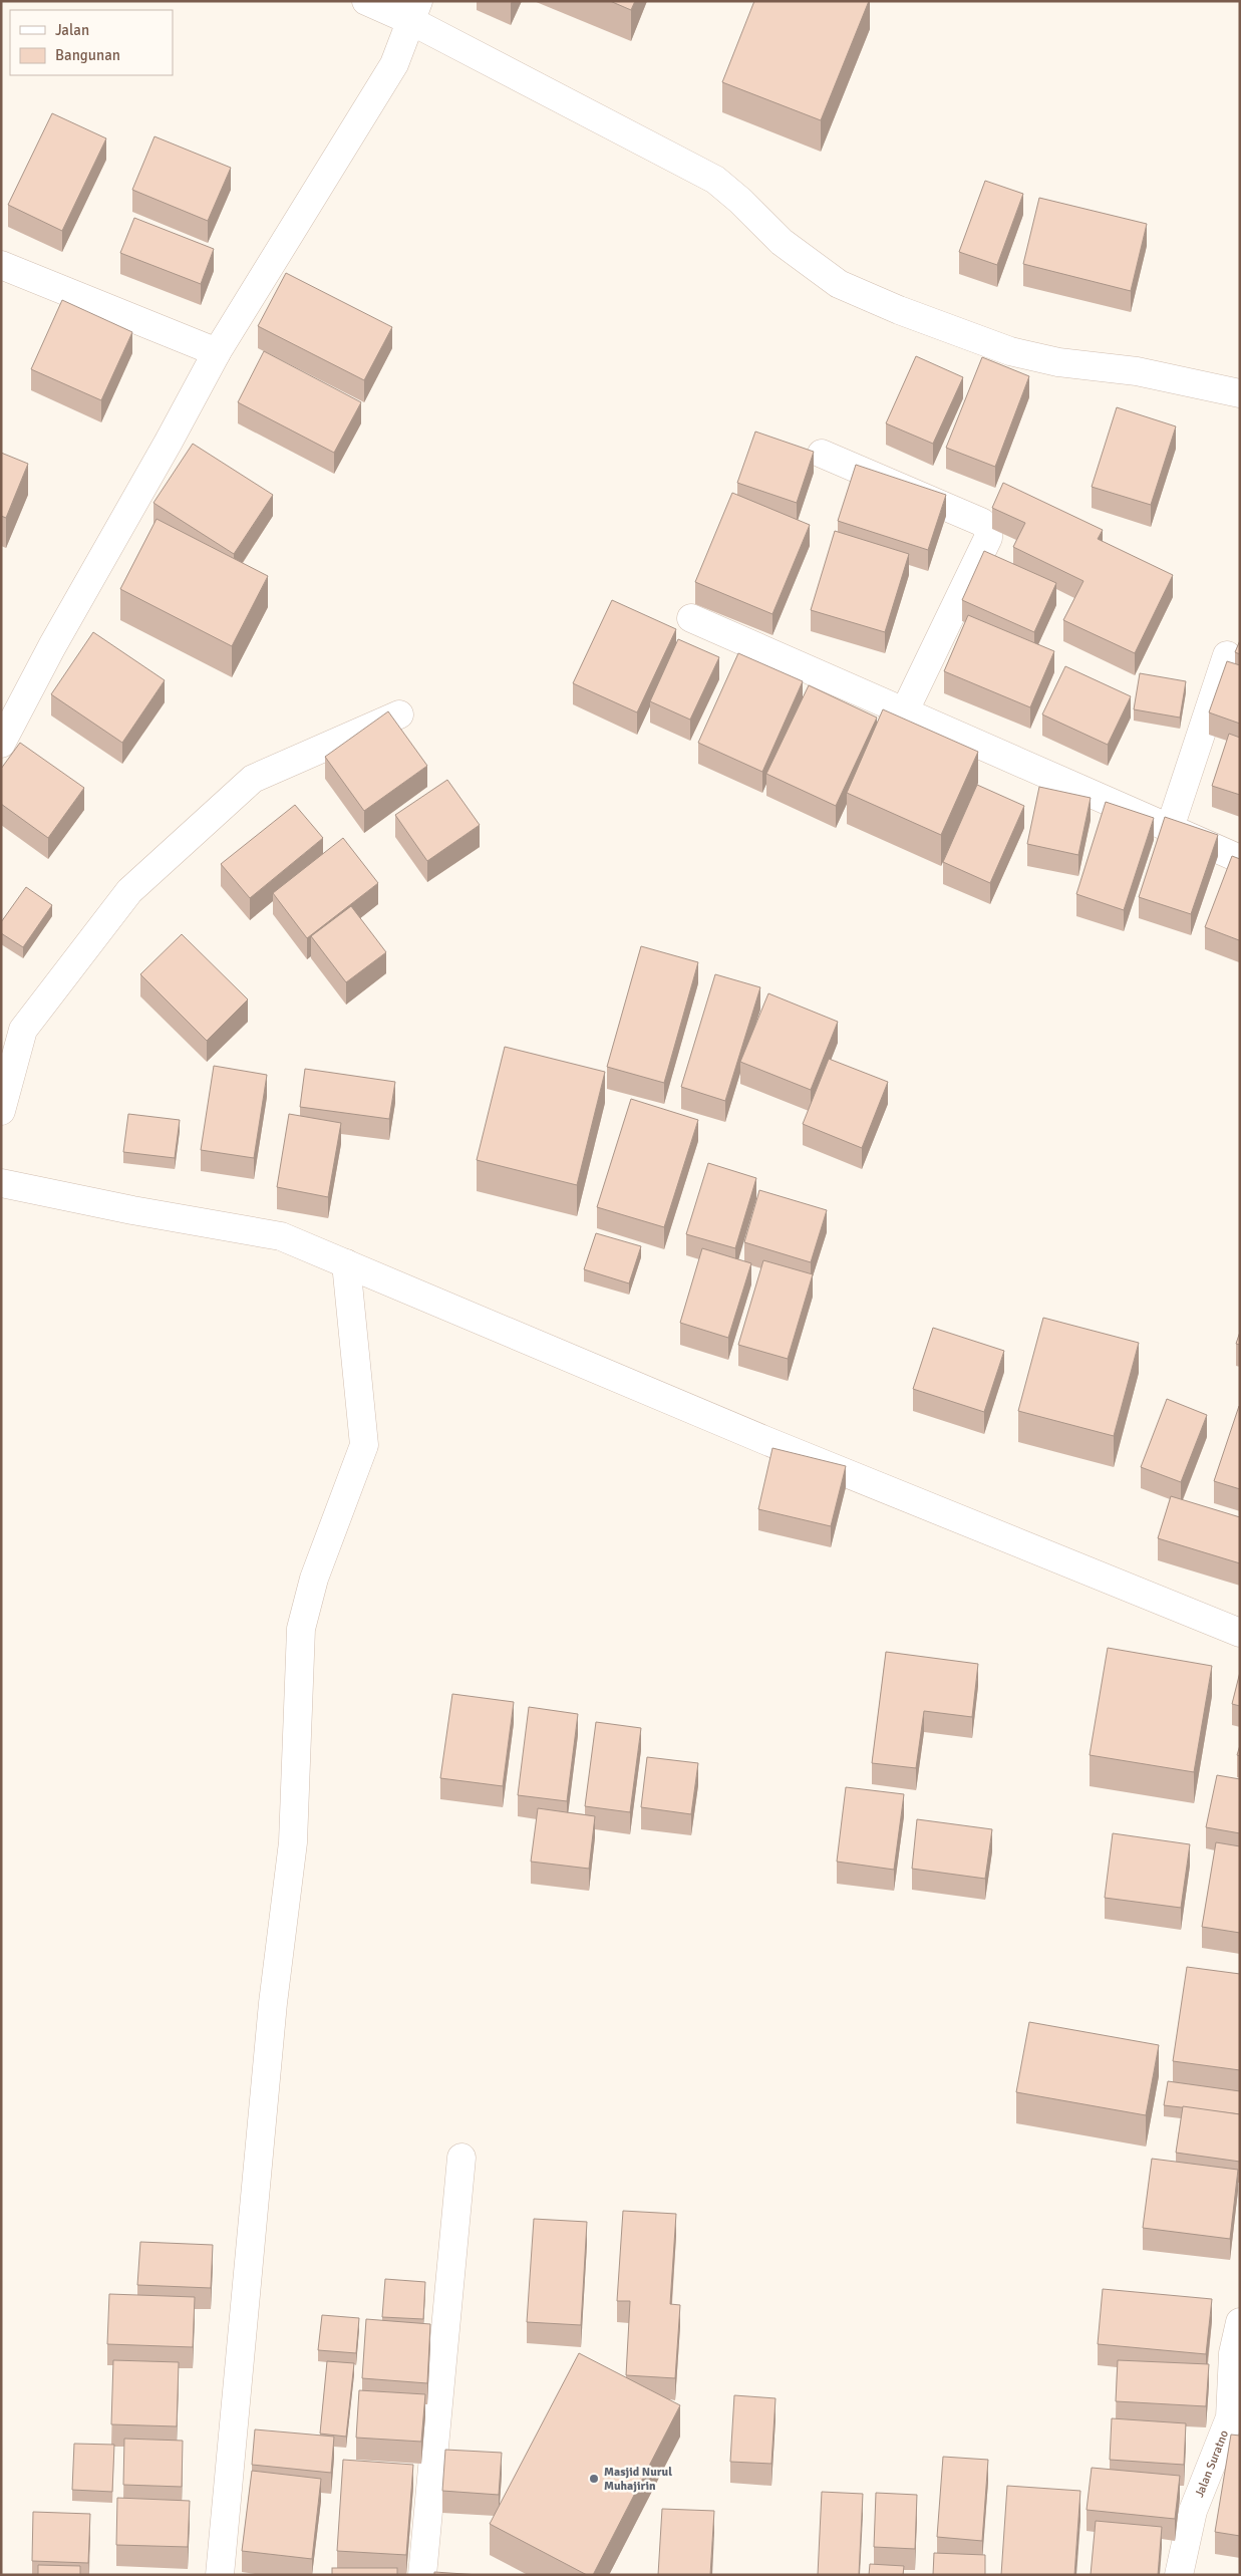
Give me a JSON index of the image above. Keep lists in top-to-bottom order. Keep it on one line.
{"streets":{"street":["Jalan Suratno"]},"places":["Masjid Nurul Muhajirin"],"legend":["Jalan","Bangunan"]}
